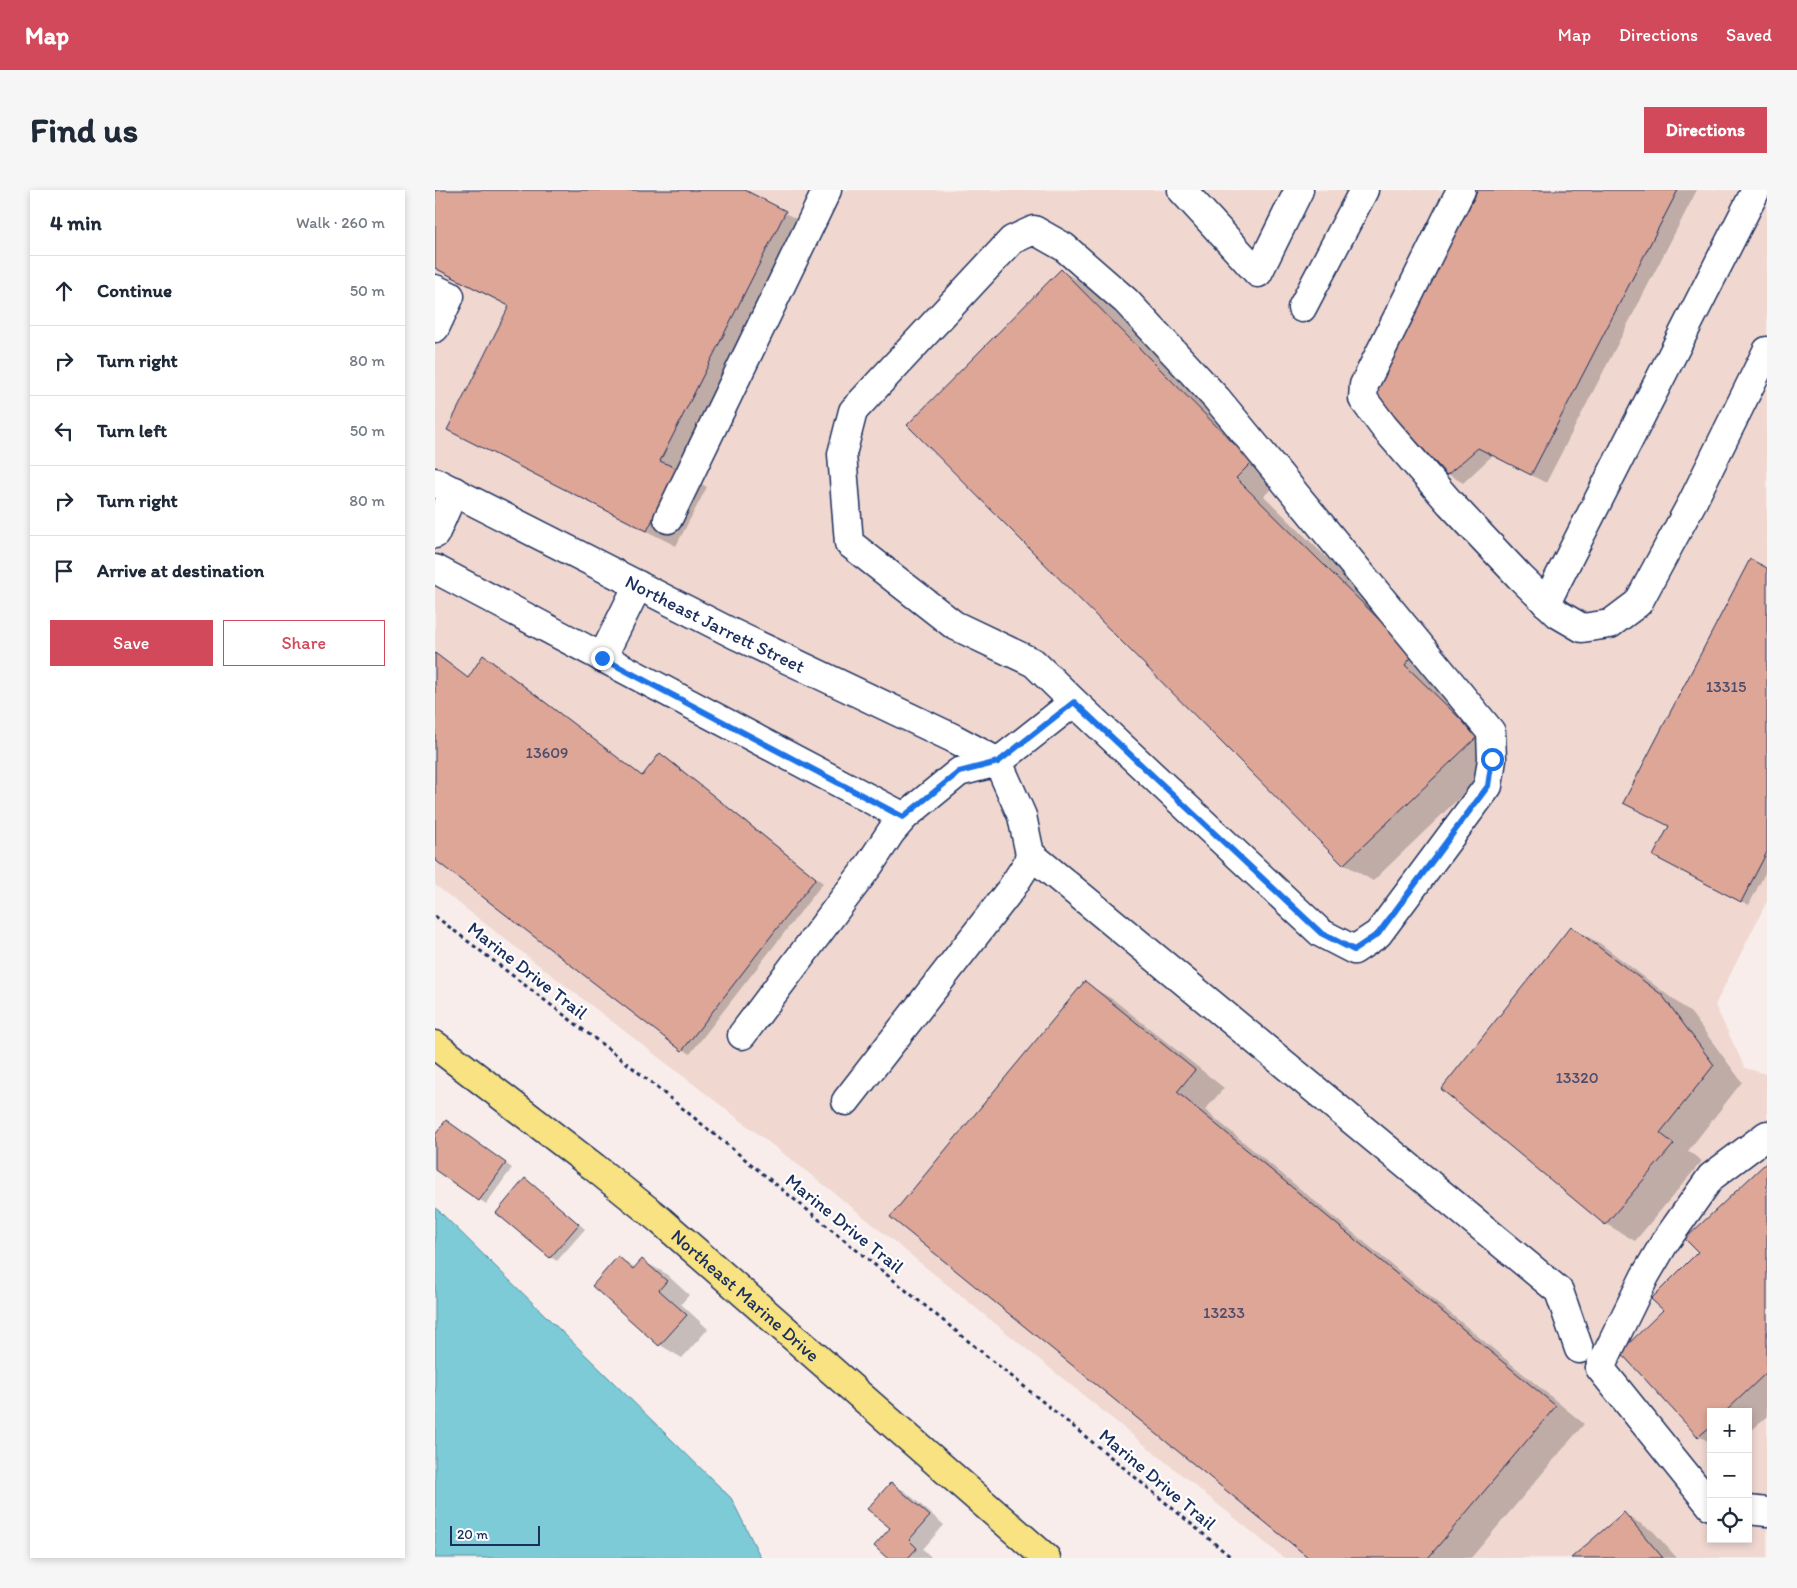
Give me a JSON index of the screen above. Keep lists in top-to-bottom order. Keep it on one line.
{"streets":{"main road":["Northeast Marine Drive"],"street":["Northeast Jarrett Street"],"path":["Marine Drive Trail"]},"house_numbers":["13315","13609","13320","13233"],"scale_bar":"20 m","page":{"header":"Map","nav":["Map","Directions","Saved"],"buttons":["Directions",["Save","Share"]],"title":"Find us","heading":["4 min","Walk · 260 m"],"list":[["Continue","50 m"],["Turn right","80 m"],["Turn left","50 m"],["Turn right","80 m"],"Arrive at destination"],"map_buttons":["+","−"],"scale":"20 m"}}
